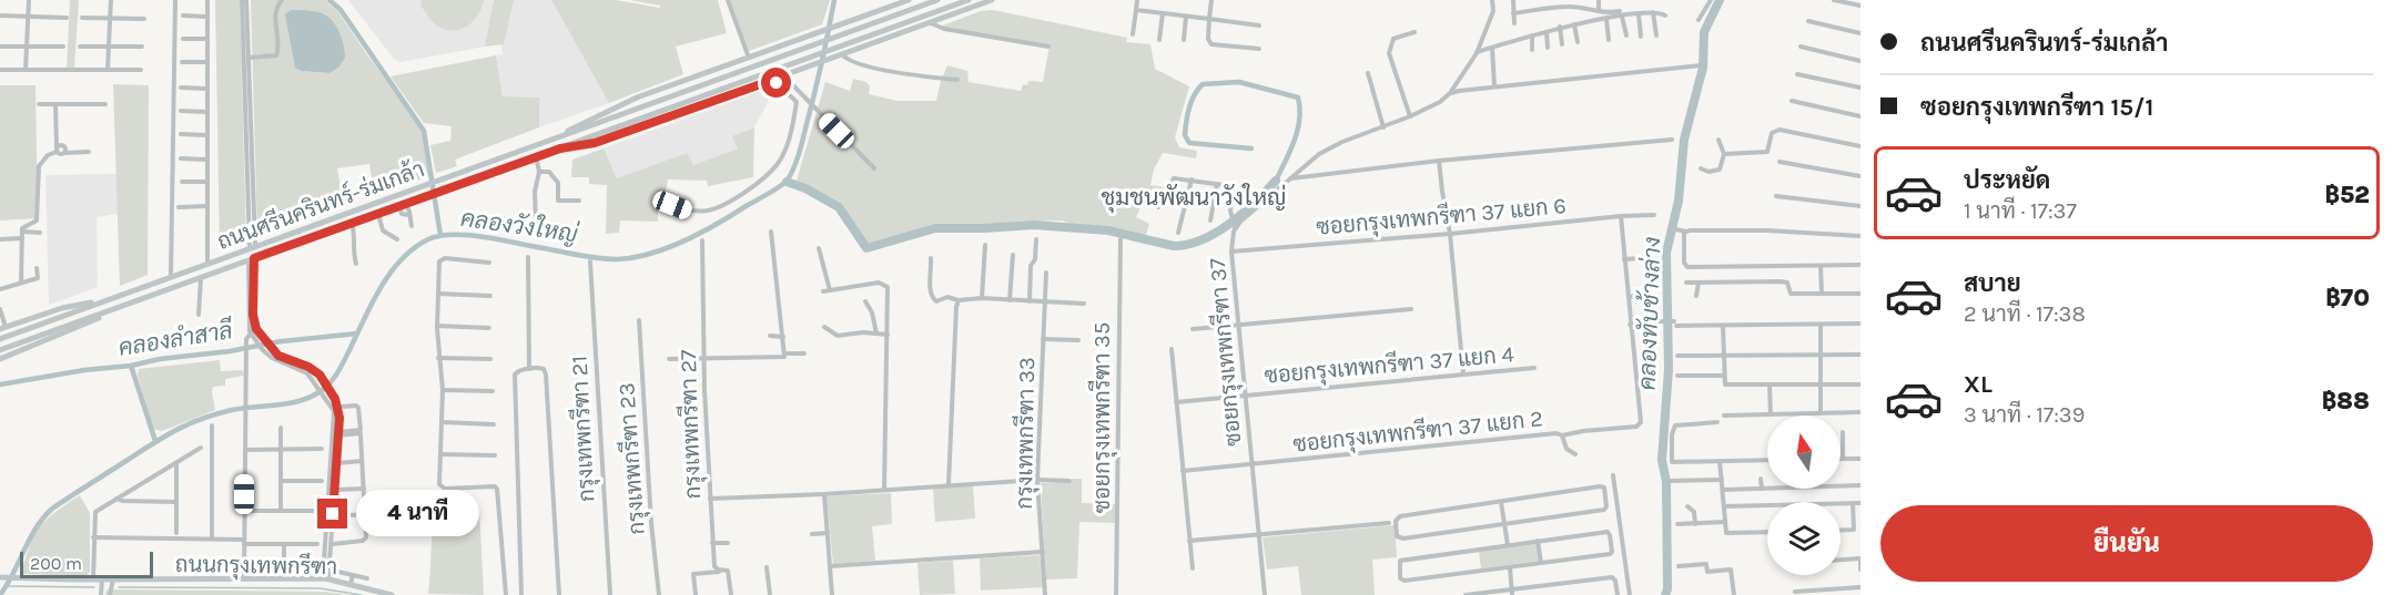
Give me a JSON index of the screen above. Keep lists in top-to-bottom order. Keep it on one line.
{"streets":{"main road":["ถนนศรีนครินทร์-ร่มเกล้า","ถนนกรุงเทพกรีฑา"],"street":["ซอยกรุงเทพกรีฑา 37 แยก 6","ซอยกรุงเทพกรีฑา 37","ซอยกรุงเทพกรีฑา 37 แยก 4","ซอยกรุงเทพกรีฑา 35","กรุงเทพกรีฑา 27","กรุงเทพกรีฑา 21","ซอยกรุงเทพกรีฑา 37 แยก 2","กรุงเทพกรีฑา 33","กรุงเทพกรีฑา 23"]},"crossings":[["ซอยกรุงเทพกรีฑา 37 แยก 6","ซอยกรุงเทพกรีฑา 37"],["ซอยกรุงเทพกรีฑา 37","ซอยกรุงเทพกรีฑา 37 แยก 4"],["ซอยกรุงเทพกรีฑา 37","ซอยกรุงเทพกรีฑา 37 แยก 2"]],"districts":["ชุมชนพัฒนาวังใหญ่"],"water":["คลองวังใหญ่","คลองทับช้างล่าง","คลองลำสาลี"],"scale_bar":"200 m","north":"top","page":{"banner":["ถนนศรีนครินทร์-ร่มเกล้า","ซอยกรุงเทพกรีฑา 15/1"],"list":[{"name":"ประหยัด","note":"1 นาที · 17:37","value":"฿52"},{"name":"สบาย","note":"2 นาที · 17:38","value":"฿70"},{"name":"XL","note":"3 นาที · 17:39","value":"฿88"}],"bubble":"4 นาที","buttons":"ยืนยัน","scale":"200 m"}}
